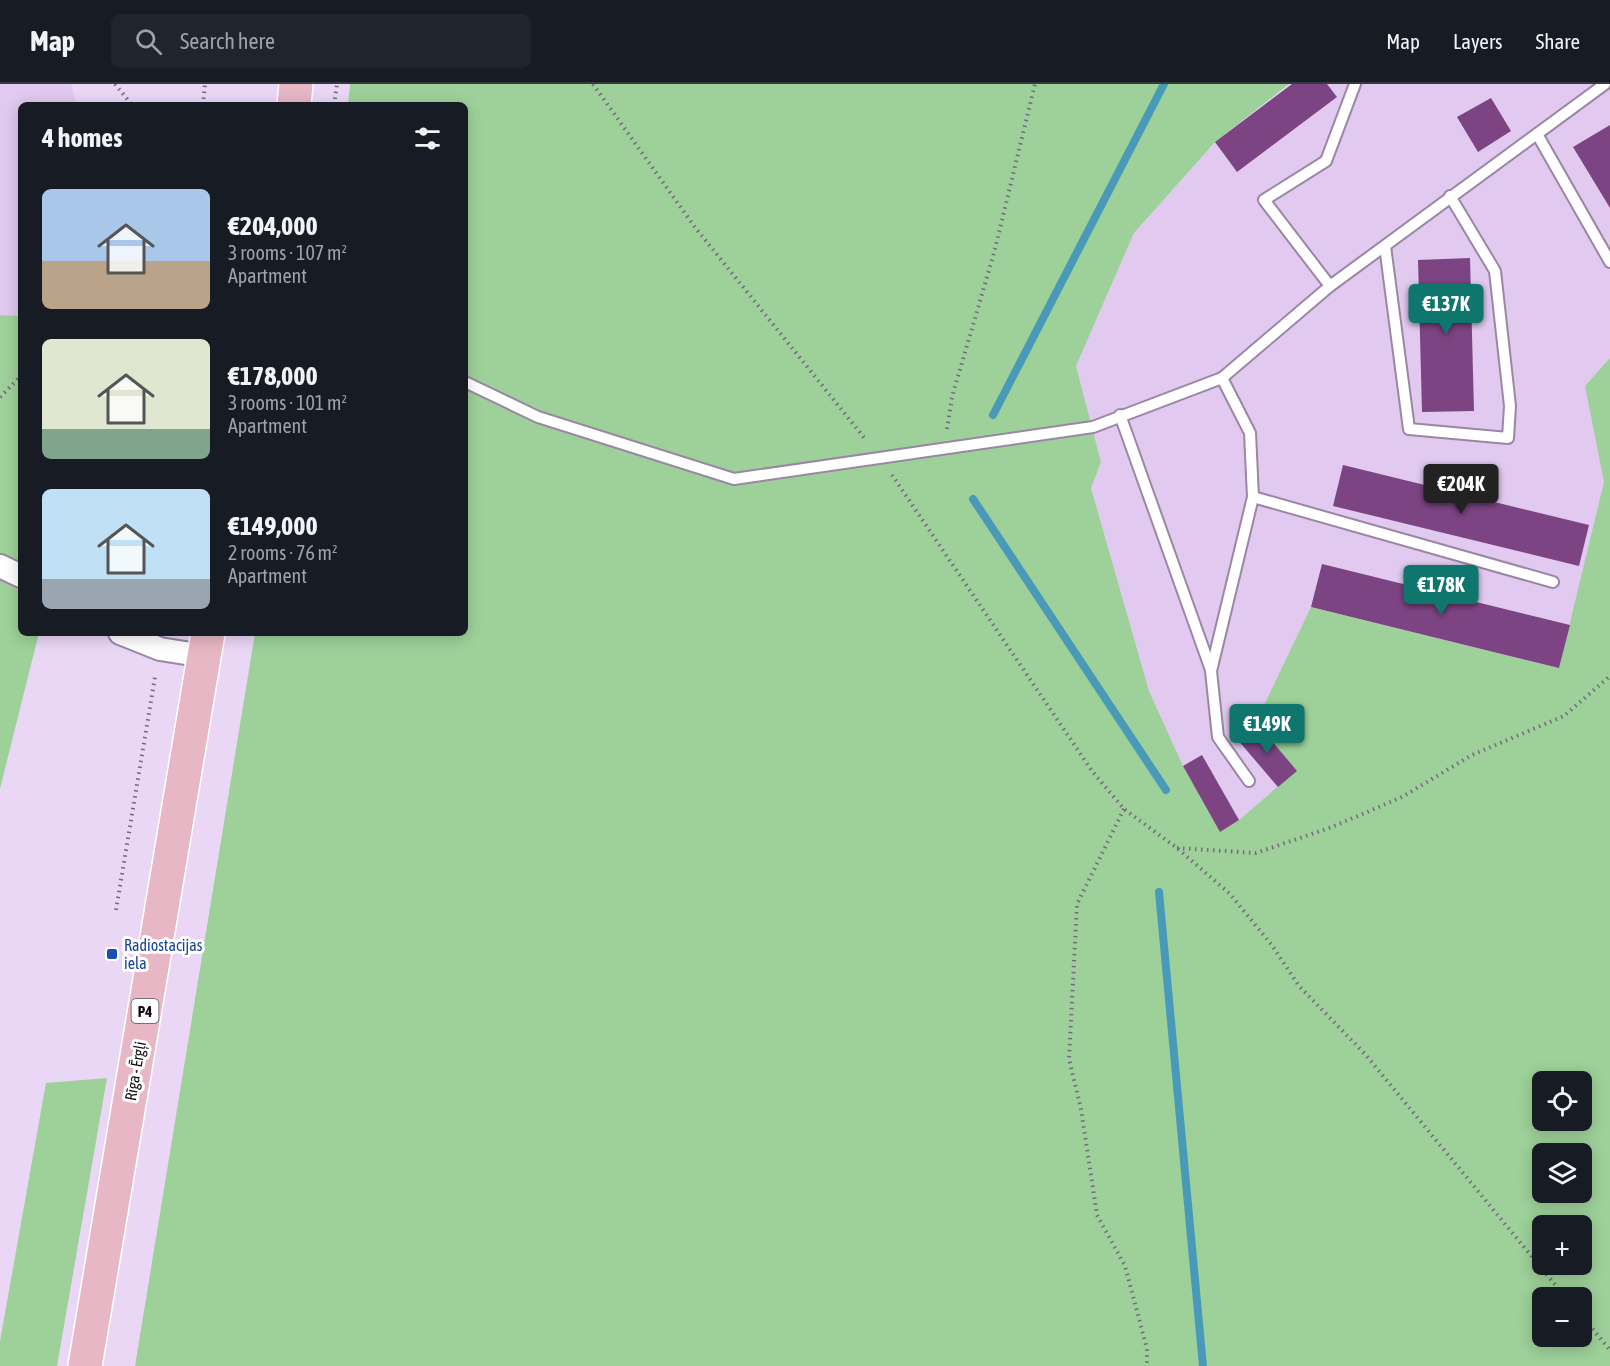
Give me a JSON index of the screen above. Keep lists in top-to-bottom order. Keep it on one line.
{"streets":{"main road":["P4","Rīga - Ērgļi"]},"places":{"transit":["Radiostacijas iela"]},"page":{"header":"Map","search":"Search here","nav":["Map","Layers","Share"],"heading":"4 homes","list":[{"name":"€204,000","note":"3 rooms · 107 m² · Apartment"},{"name":"€178,000","note":"3 rooms · 101 m² · Apartment"},{"name":"€149,000","note":"2 rooms · 76 m² · Apartment"}],"price":["€137K","€204K","€178K","€149K"],"map_buttons":["+","−"]}}
